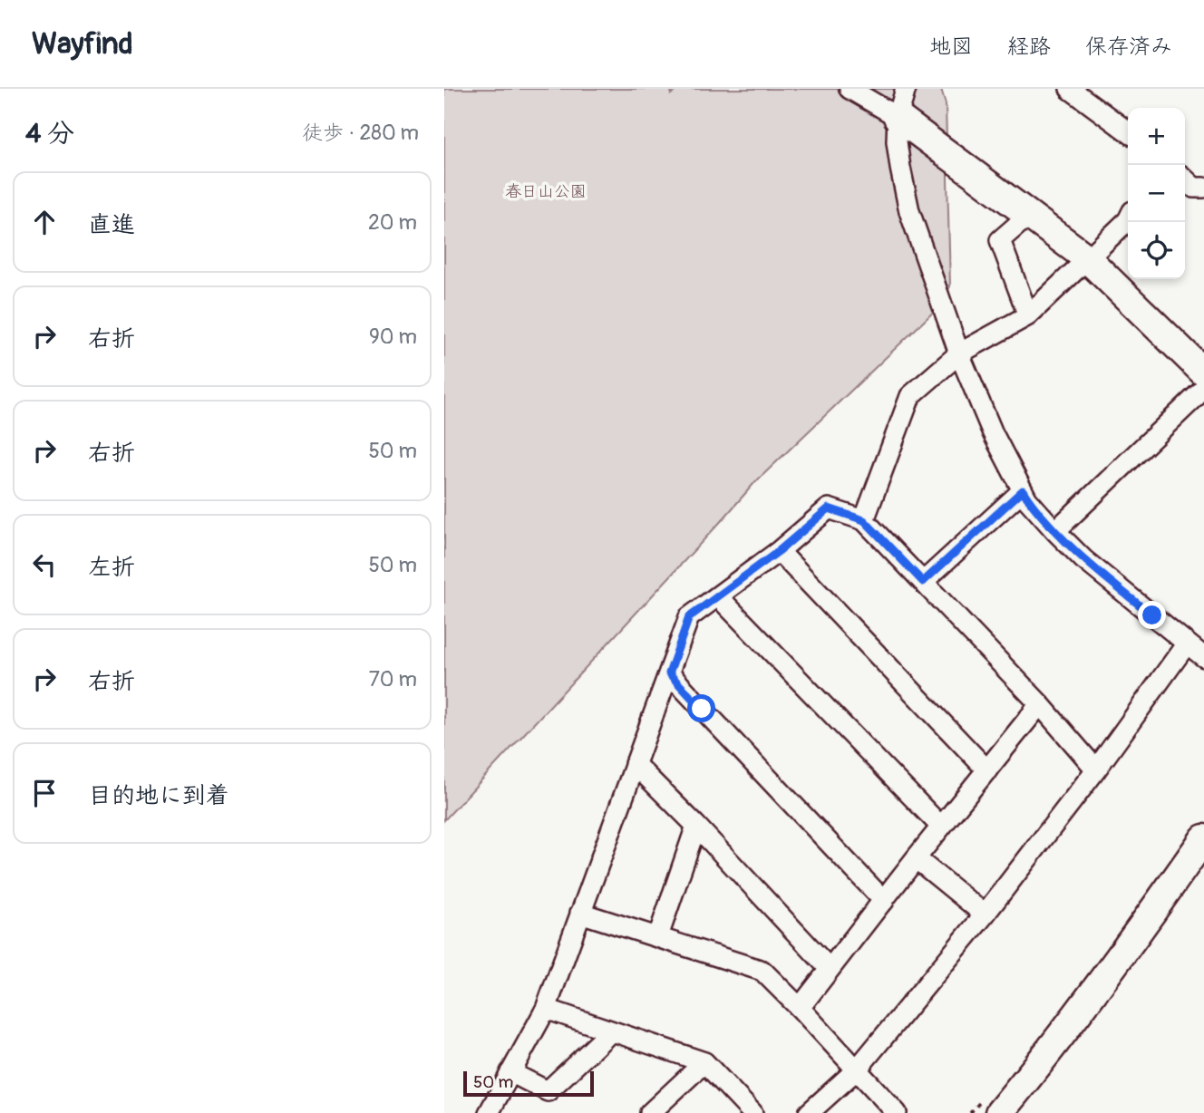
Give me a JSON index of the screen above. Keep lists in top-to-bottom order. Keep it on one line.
{"parks":["春日山公園"],"scale_bar":"50 m","page":{"header":"Wayfind","nav":["地図","経路","保存済み"],"heading":["4 分","徒歩 · 280 m"],"map_buttons":["+","−"],"list":[["直進","20 m"],["右折","90 m"],["右折","50 m"],["左折","50 m"],["右折","70 m"],"目的地に到着"],"scale":"50 m"}}
